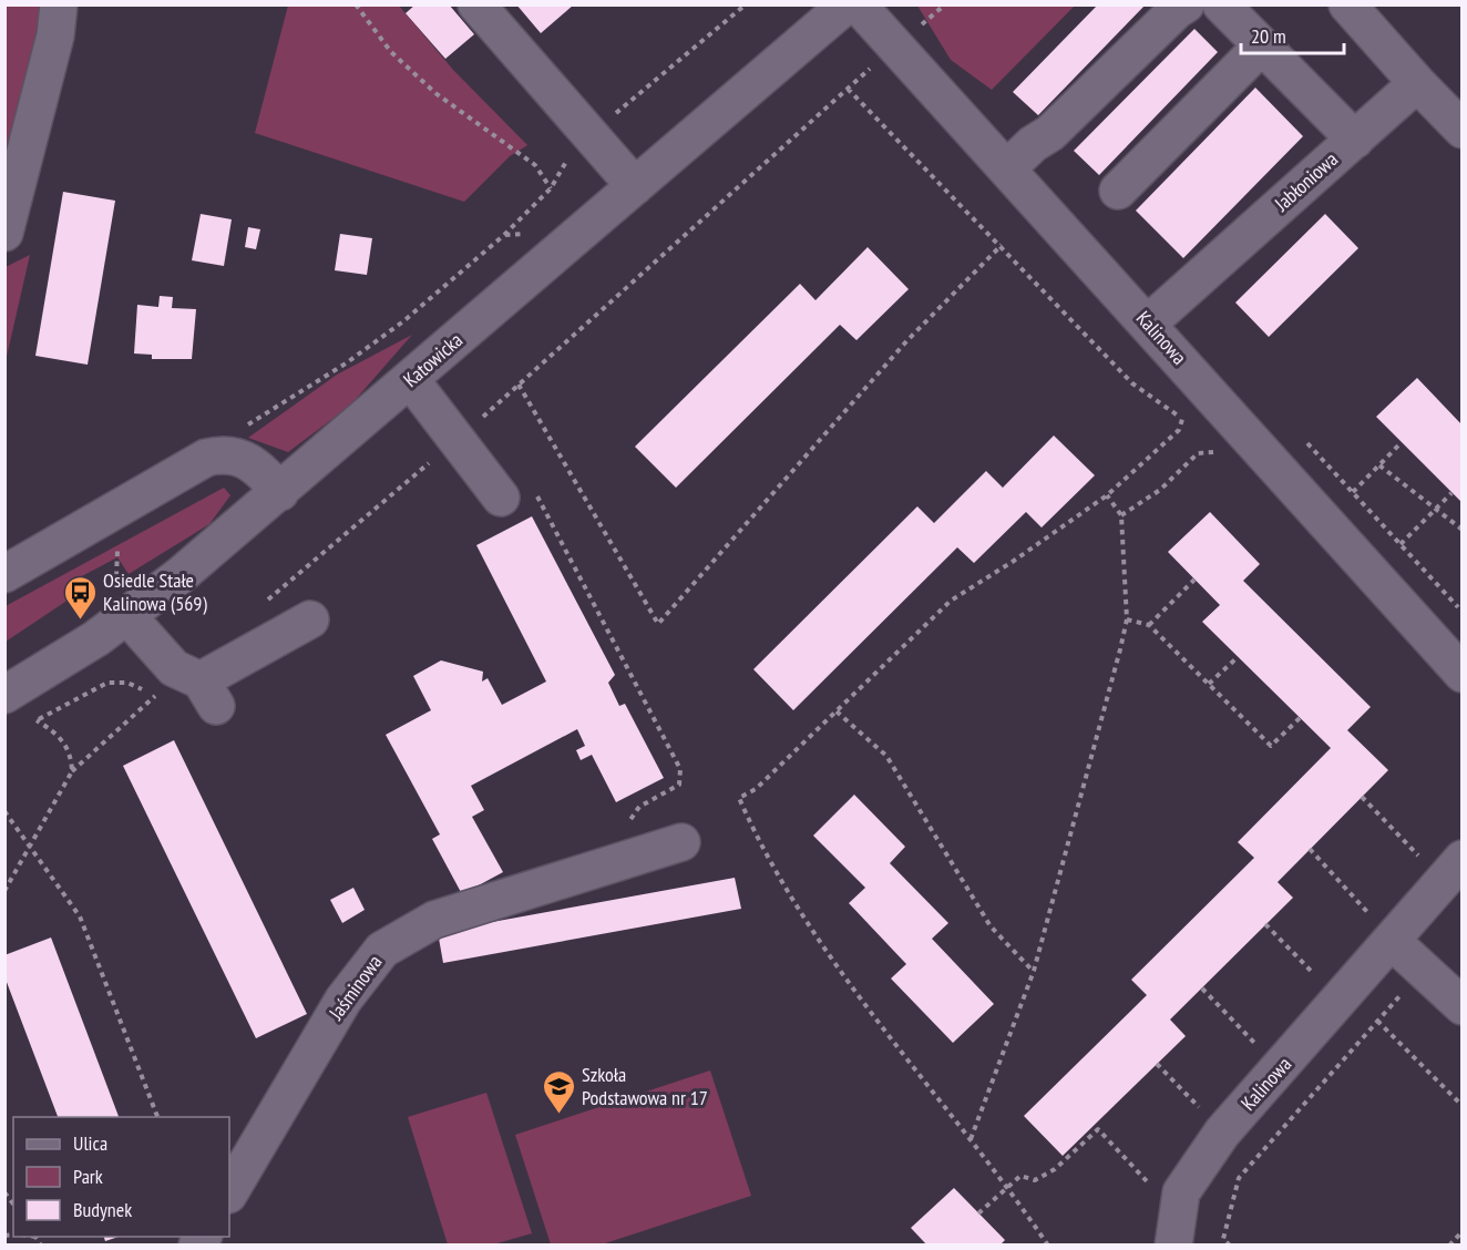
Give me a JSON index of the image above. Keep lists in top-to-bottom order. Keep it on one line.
{"streets":{"street":["Jabłoniowa","Kalinowa","Katowicka","Jaśminowa"]},"crossings":[["Jabłoniowa","Kalinowa"]],"places":{"bus stop":["Osiedle Stałe Kalinowa (569)"],"school or university":["Szkoła Podstawowa nr 17"]},"legend":["Ulica","Park","Budynek"],"scale_bar":"20 m"}
